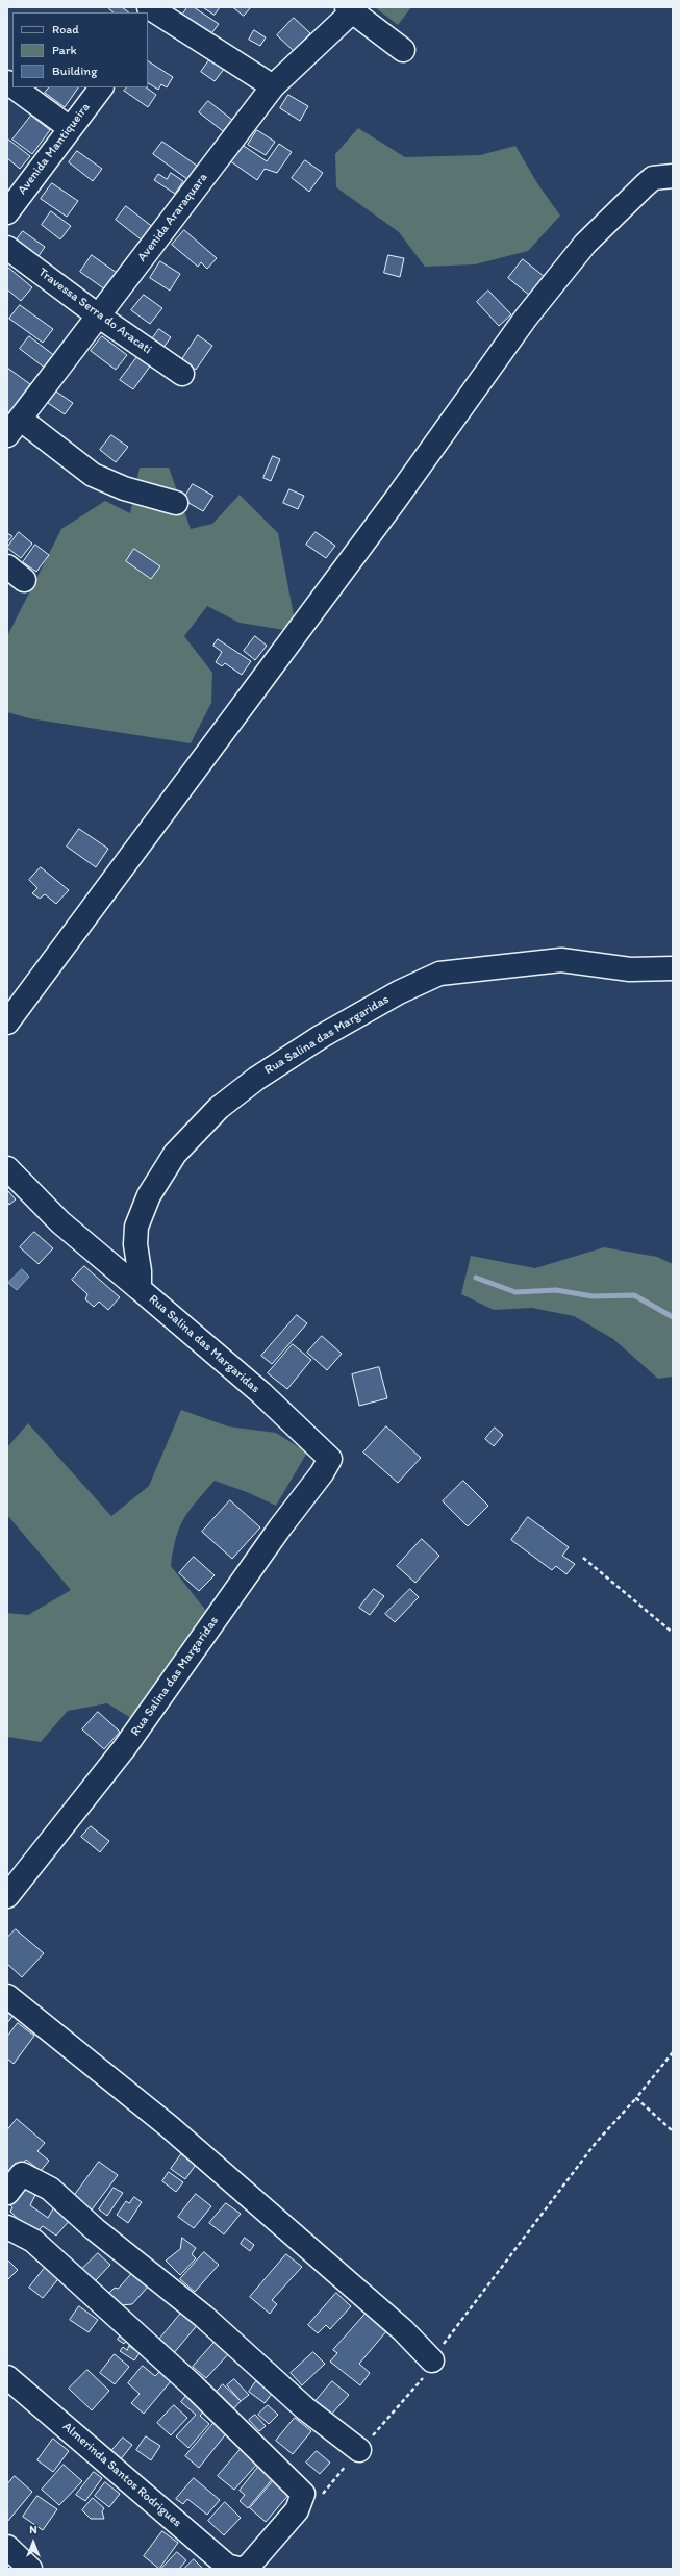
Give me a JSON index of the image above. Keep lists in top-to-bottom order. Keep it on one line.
{"streets":{"street":["Avenida Mantiqueira","Avenida Araraquara","Travessa Serra do Aracati","Rua Salina das Margaridas","Almerinda Santos Rodrigues"]},"crossings":[["Avenida Araraquara","Travessa Serra do Aracati"]],"legend":["Road","Park","Building"],"north":"top"}
